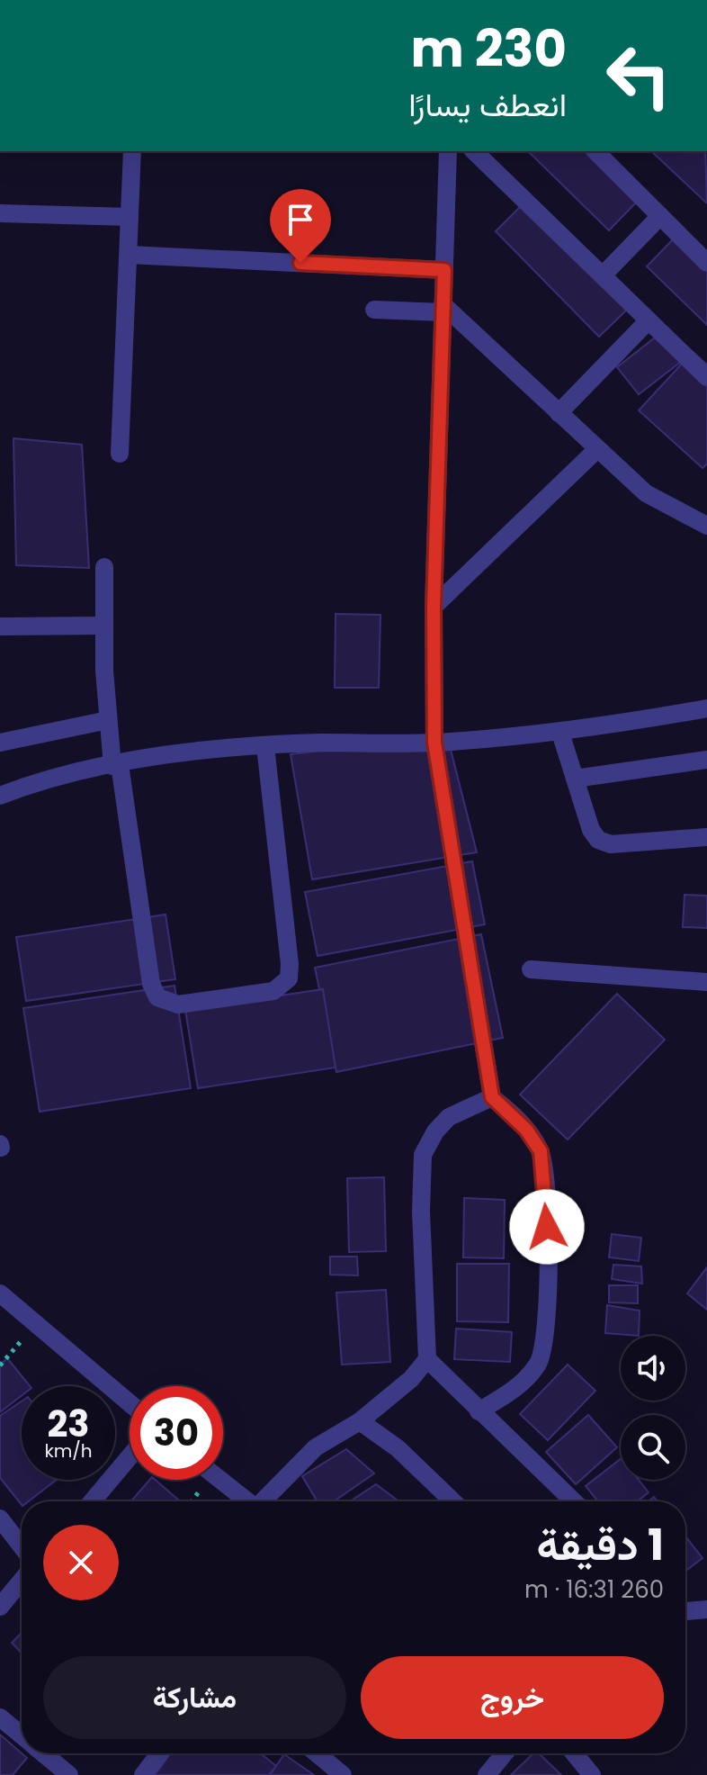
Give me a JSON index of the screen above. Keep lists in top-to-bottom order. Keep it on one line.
{"page":{"turn":["230 m","انعطف يسارًا"],"speed":"23 km/h","limit":"30","heading":["1 دقيقة","260 m · 16:31"],"buttons":["خروج","مشاركة"]}}
